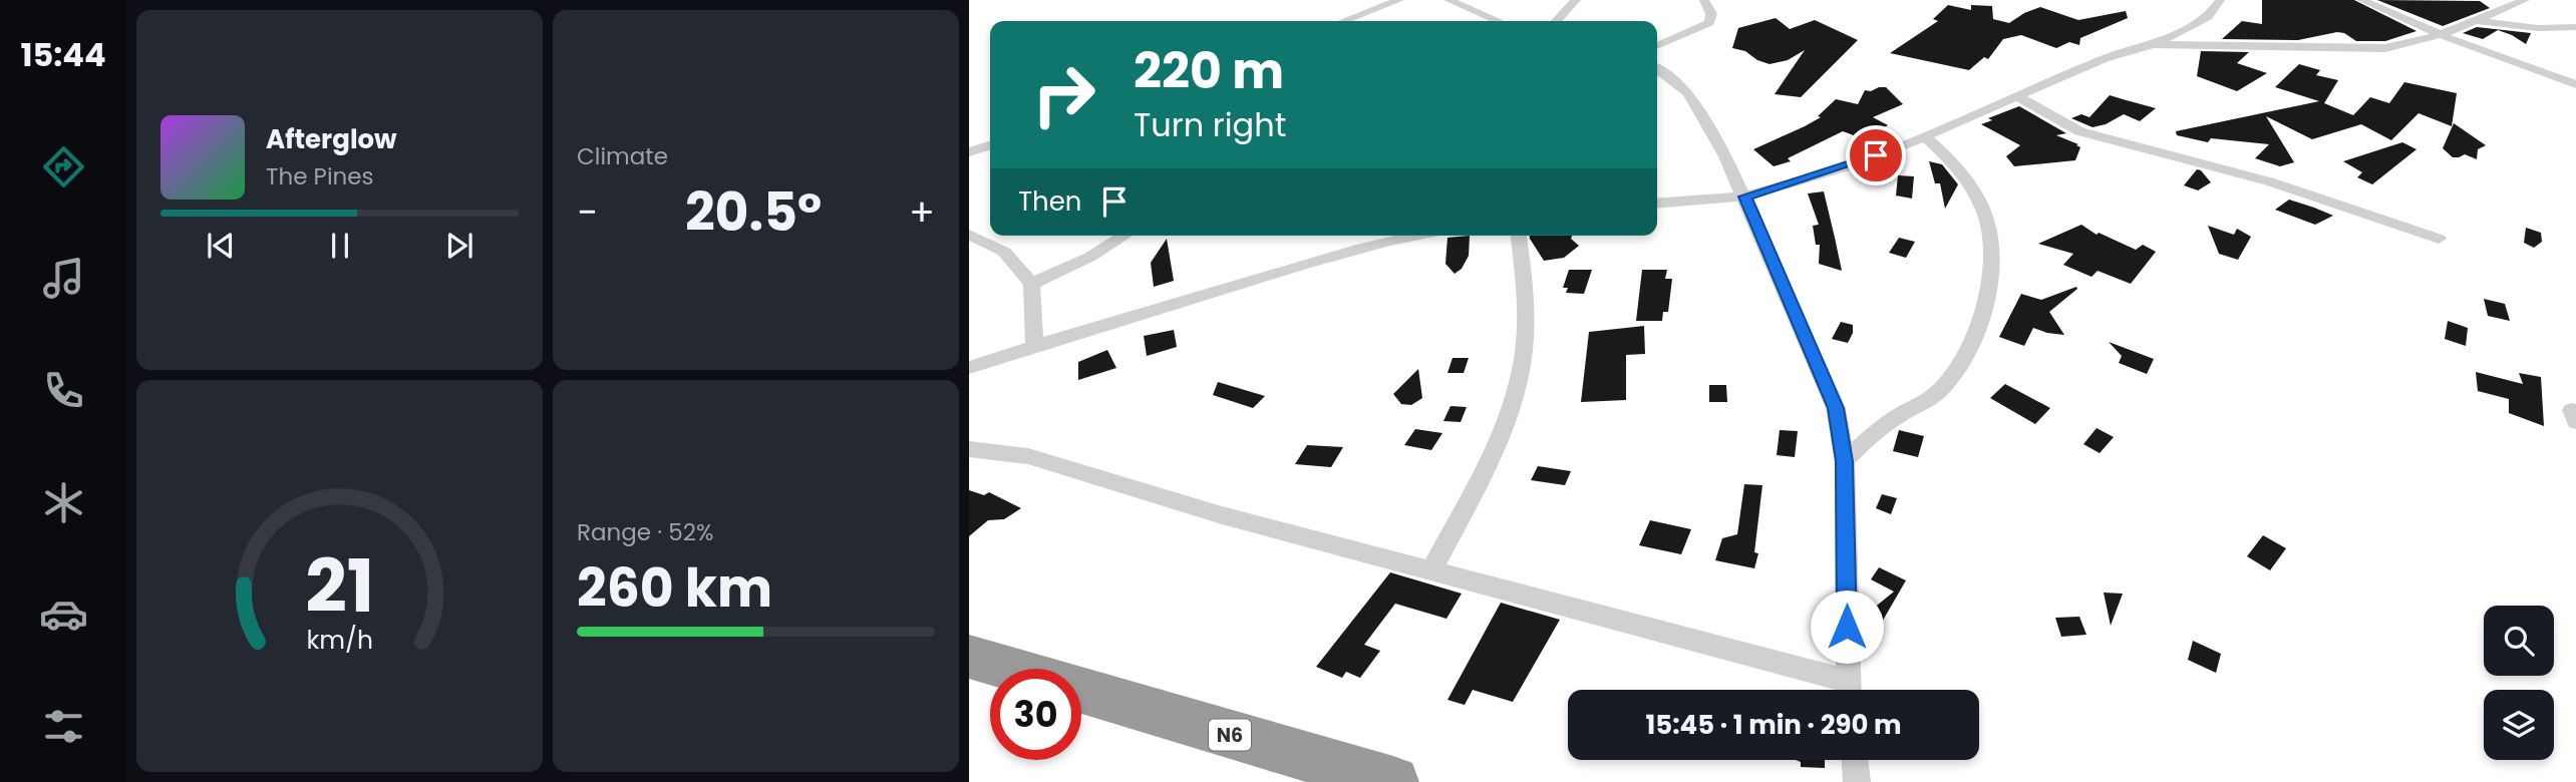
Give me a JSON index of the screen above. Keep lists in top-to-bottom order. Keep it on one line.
{"streets":{"highway":["N6"]},"page":{"tabs":"15:44","tile":["Climate",["Range · 52%","260 km"]],"turn":["220 m","Turn right"],"song":["Afterglow","The Pines"],"then":"Then","heat":["−","20.5°","+"],"limit":"30","trip":"15:45 · 1 min · 290 m","gauge":["21","km/h"]}}
